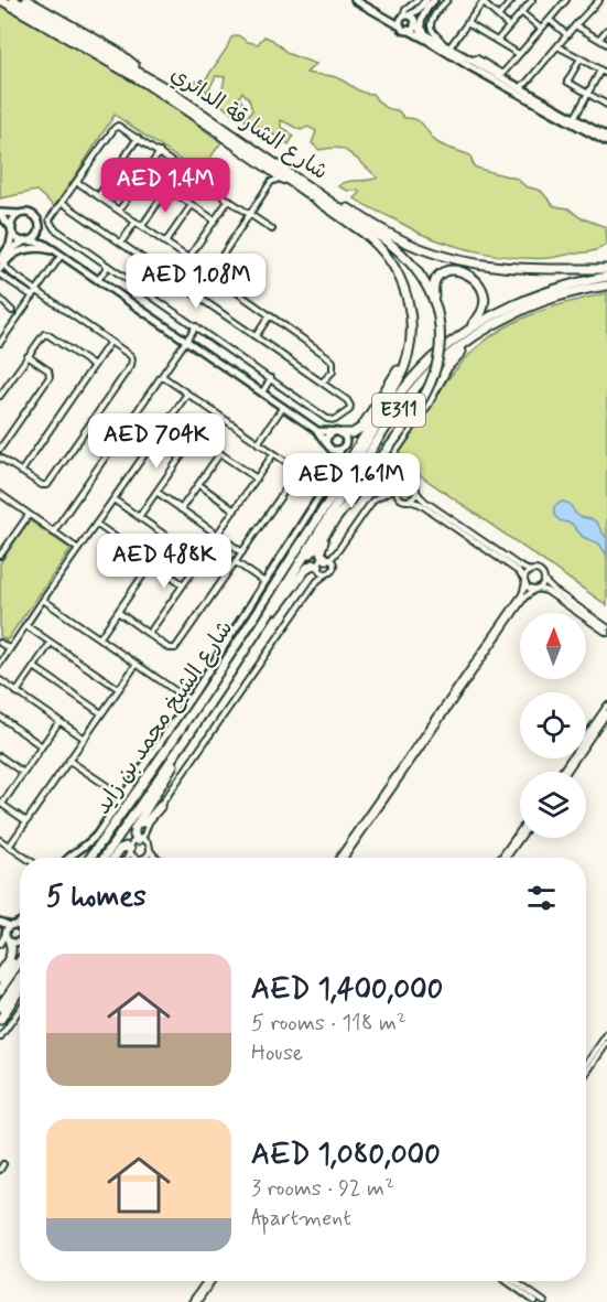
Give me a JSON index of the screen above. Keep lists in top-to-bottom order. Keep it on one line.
{"streets":{"highway":["شارع الشارقة الدائري","E311","شارع الشيخ محمد بن زايد"]},"north":"top","page":{"price":["AED 1.4M","AED 1.08M","AED 704K","AED 1.61M","AED 488K"],"heading":"5 homes","list":[{"name":"AED 1,400,000","note":"5 rooms · 118 m² · House"},{"name":"AED 1,080,000","note":"3 rooms · 92 m² · Apartment"}]}}
